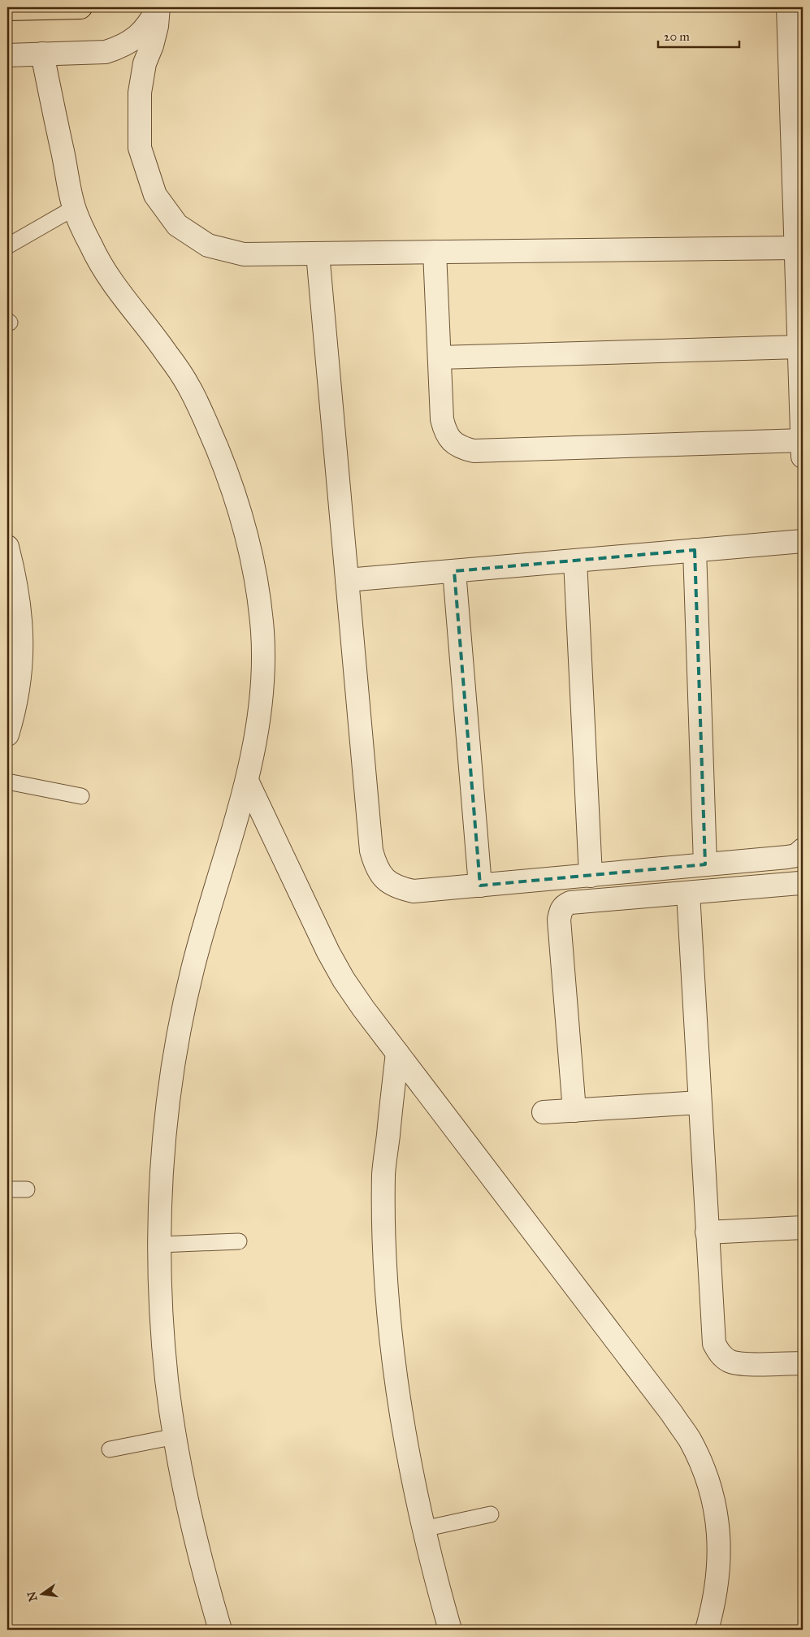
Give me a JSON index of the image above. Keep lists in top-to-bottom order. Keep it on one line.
{"scale_bar":"20 m","north":"left"}
